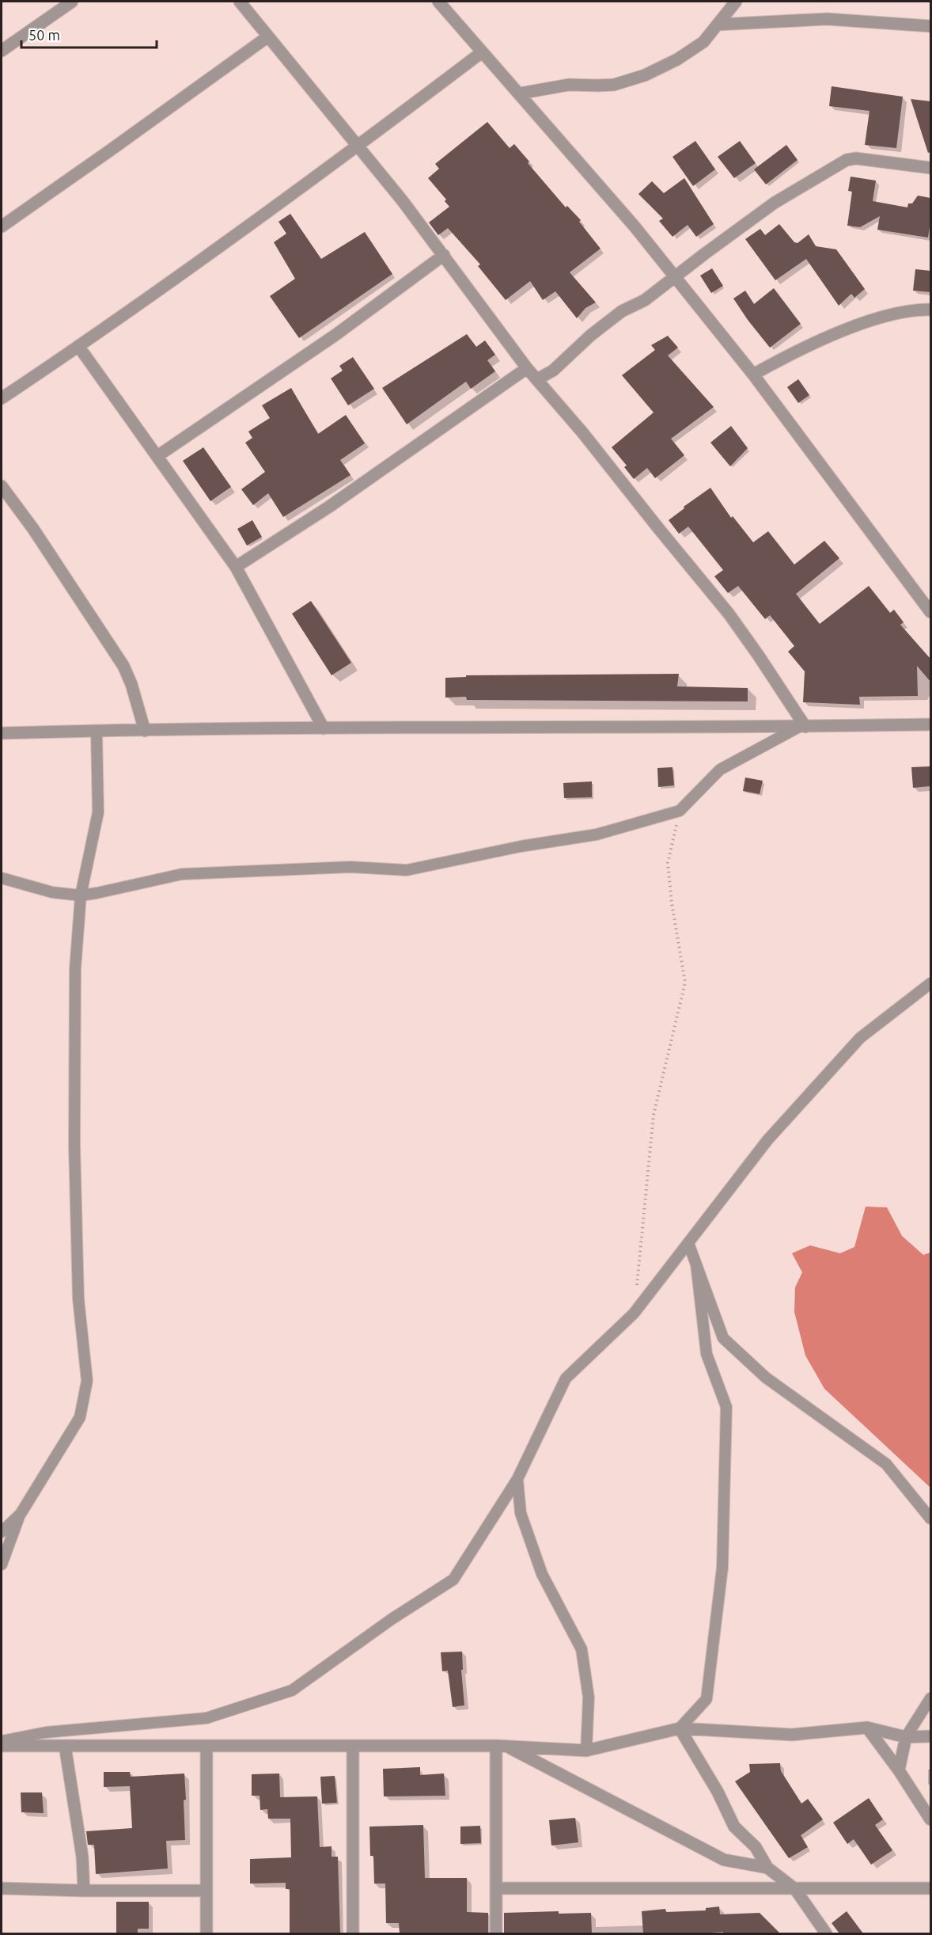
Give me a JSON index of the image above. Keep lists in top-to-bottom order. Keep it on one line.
{"scale_bar":"50 m"}
